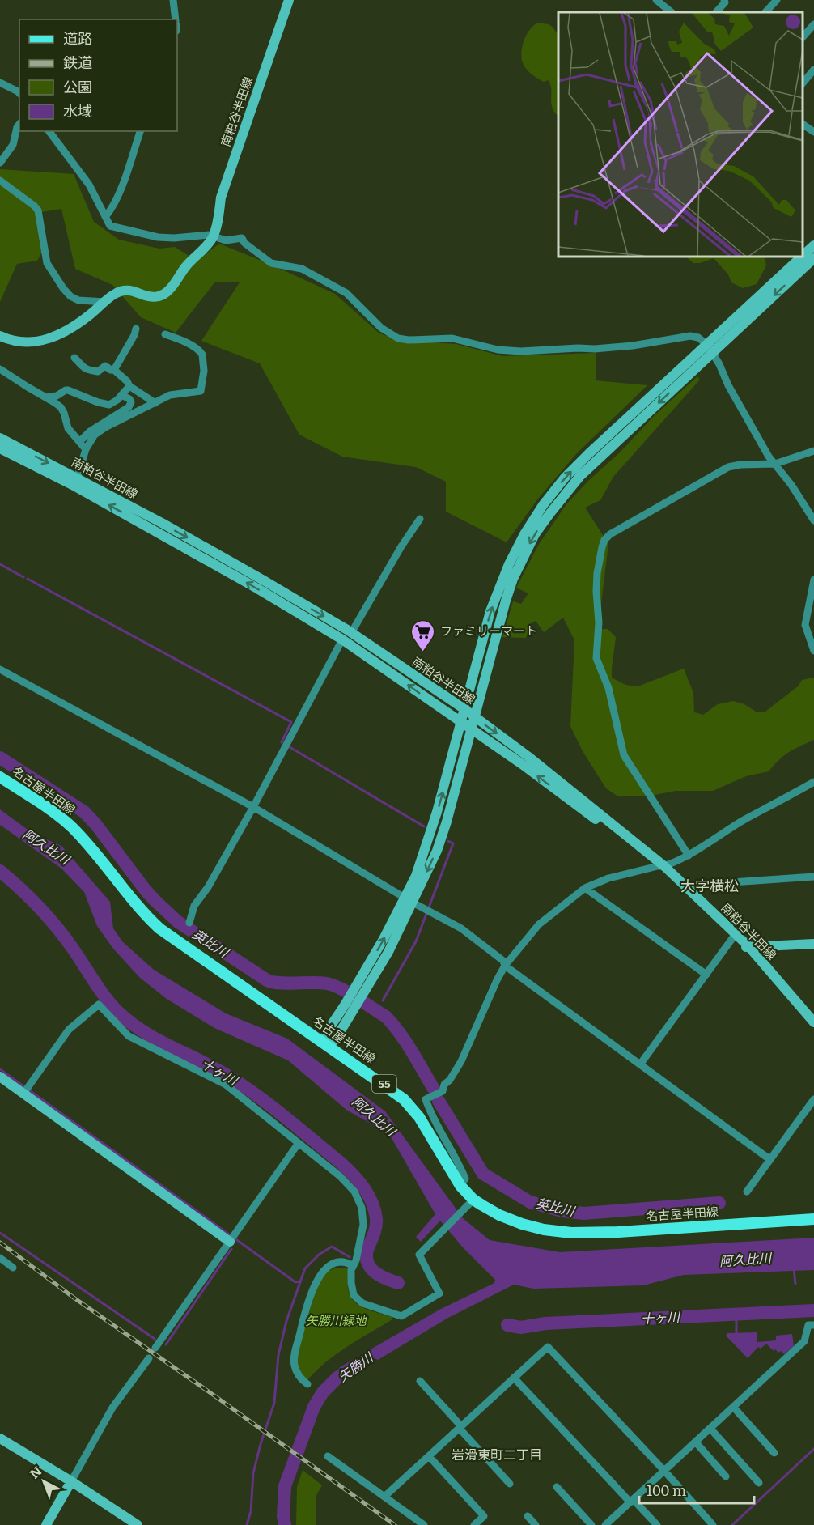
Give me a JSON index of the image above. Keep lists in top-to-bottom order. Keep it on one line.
{"streets":{"main road":["南粕谷半田線","名古屋半田線","55"]},"districts":["大字横松","岩滑東町二丁目"],"water":["阿久比川","英比川","十ヶ川","矢勝川"],"parks":["矢勝川緑地"],"places":{"supermarket":["ファミリーマート"]},"legend":["道路","鉄道","公園","水域"],"scale_bar":"100 m","north":"top left"}
